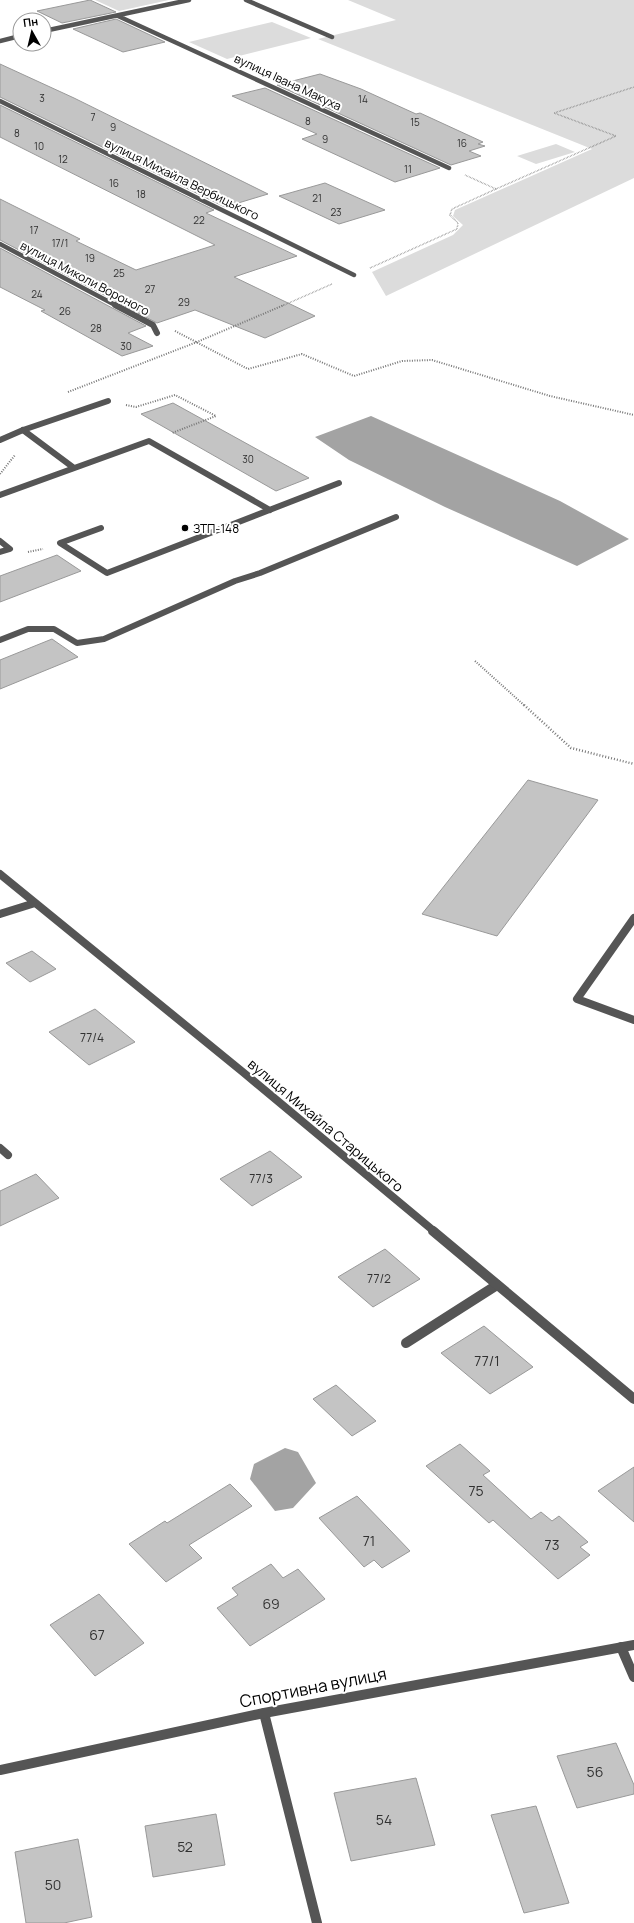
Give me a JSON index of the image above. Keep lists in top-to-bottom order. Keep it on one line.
{"streets":{"street":["вулиця Івана Макуха","вулиця Михайла Вербицького","вулиця Миколи Вороного","вулиця Михайла Старицького","Спортивна вулиця"]},"places":["ЗТП-148"],"house_numbers":["3","14","7","8","15","9","8","9","16","10","12","11","16","18","21","23","22","17","17/1","19","25","27","24","29","26","28","30","30","77/4","77/3","77/2","77/1","75","71","73","69","67","56","54","52","50"],"north":"top"}
